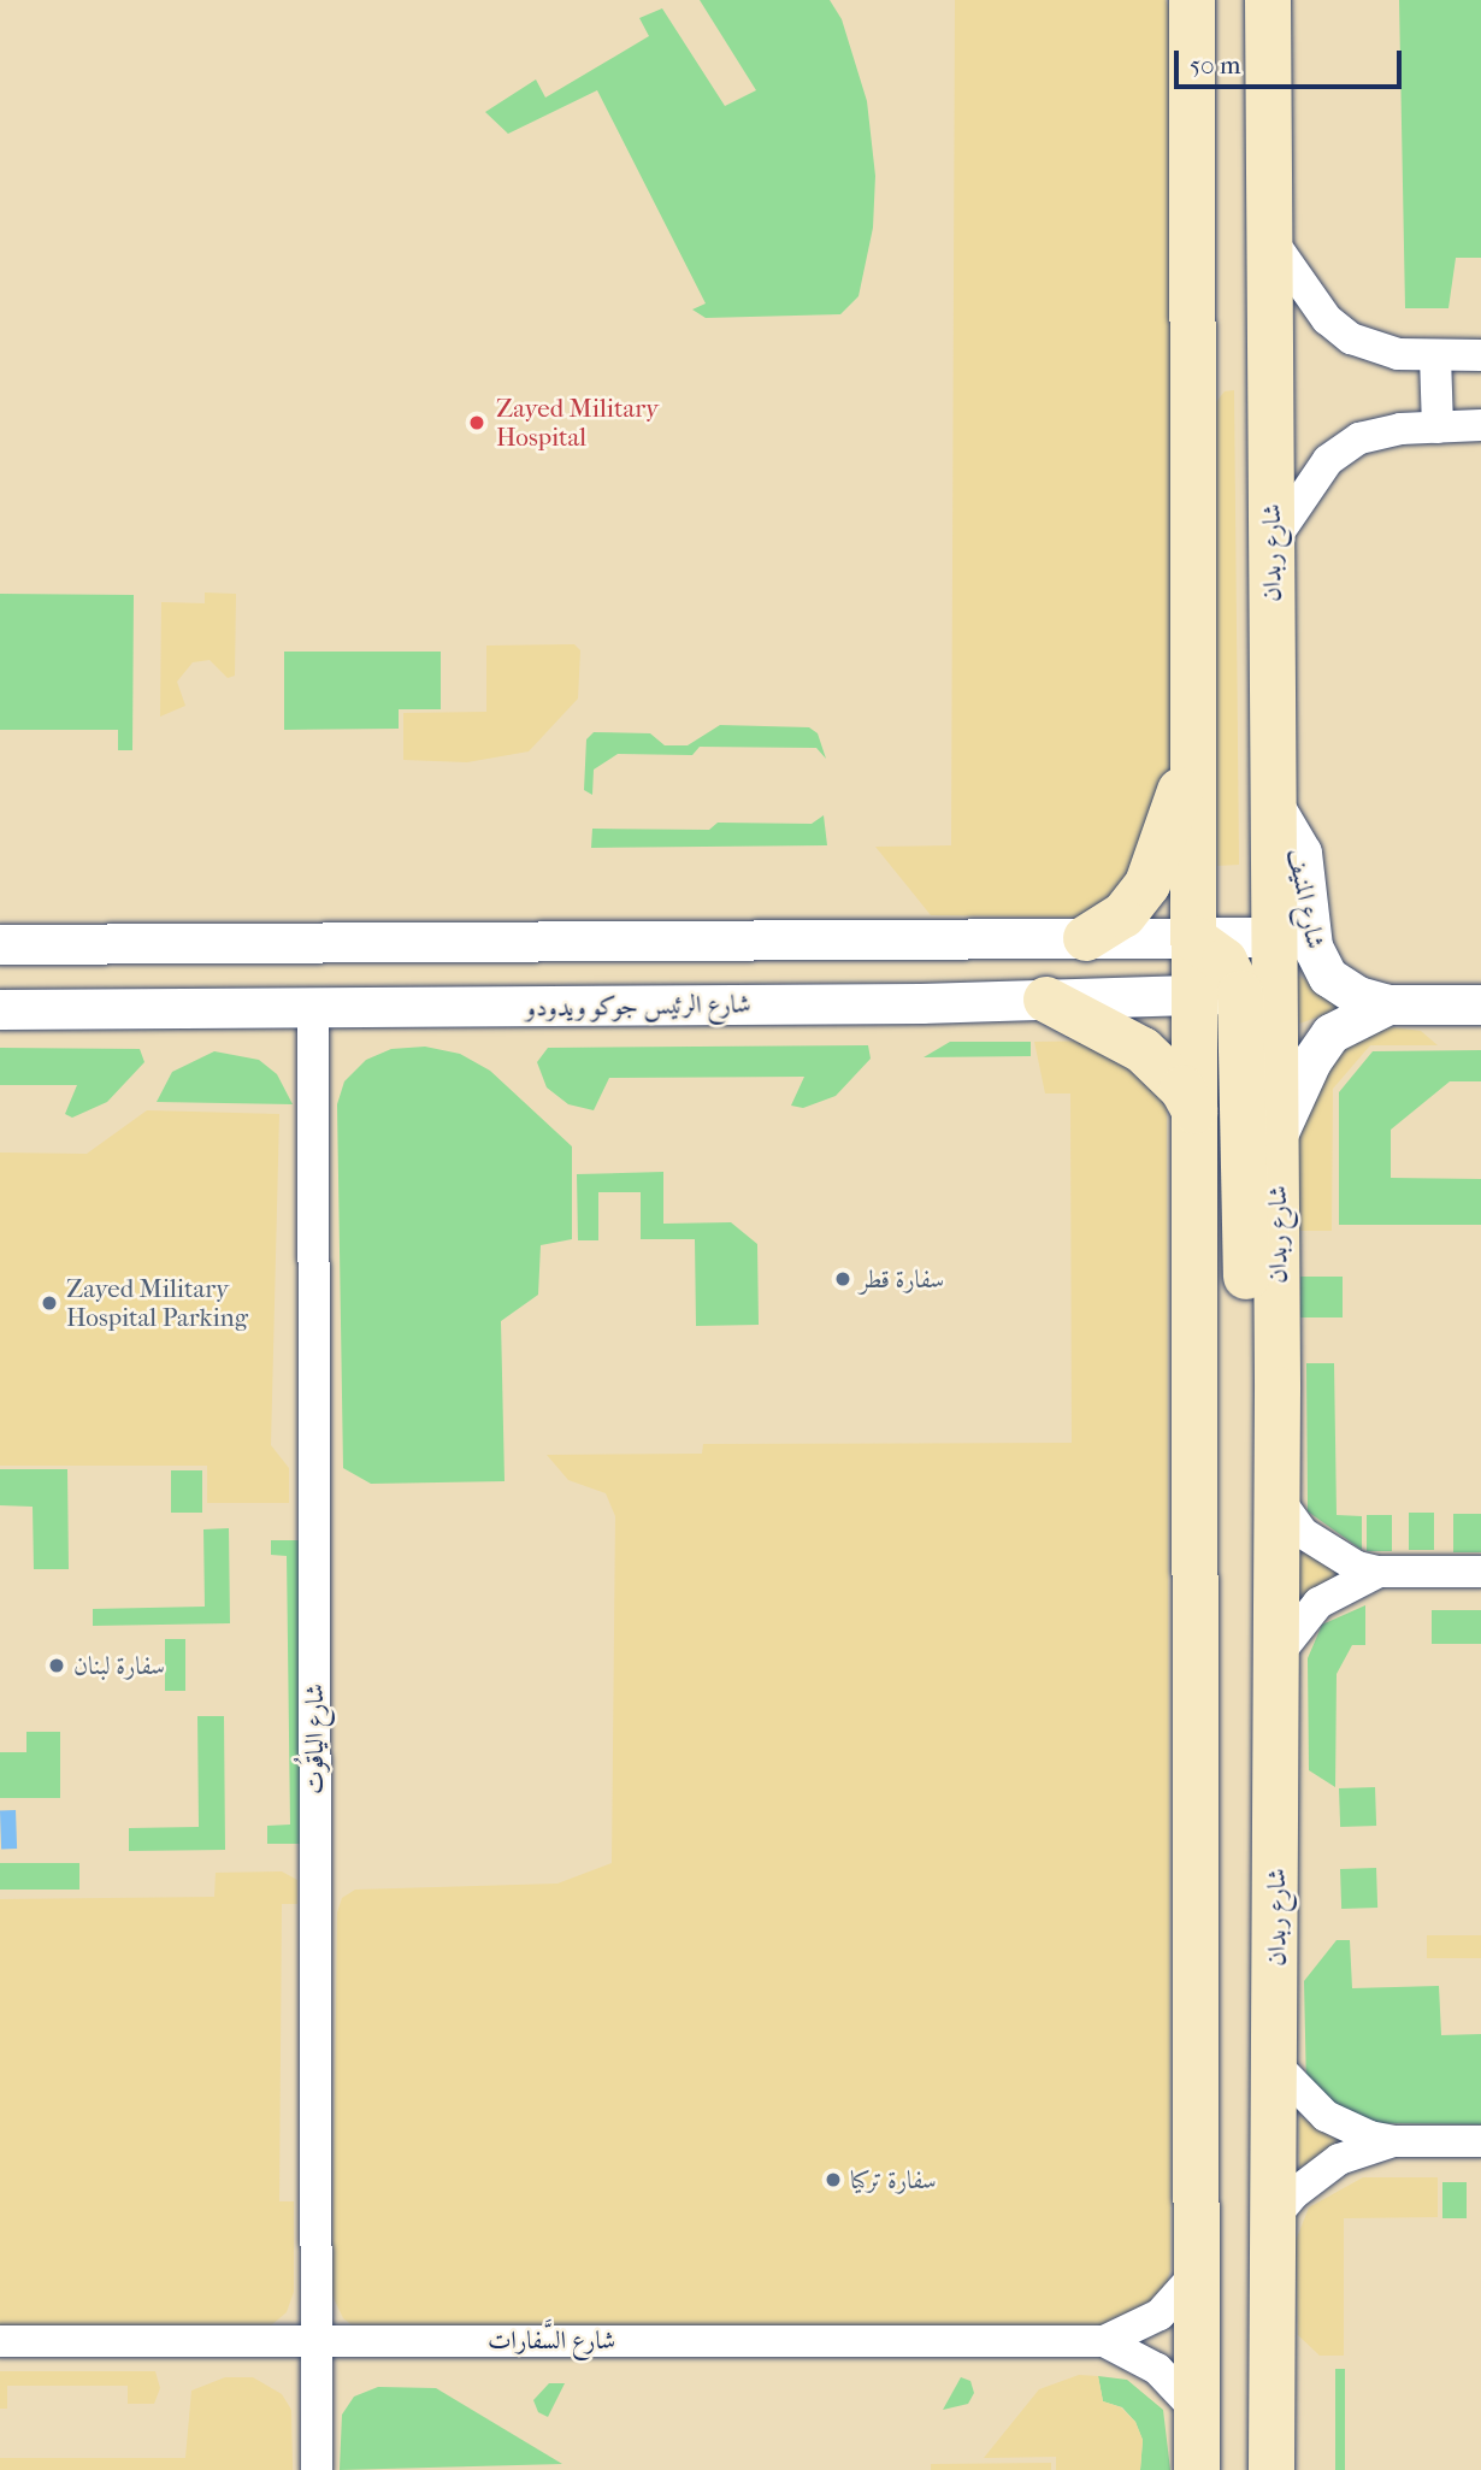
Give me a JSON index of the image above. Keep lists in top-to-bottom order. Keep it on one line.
{"streets":{"main road":["شارع ربدان"],"street":["شارع المنيف","شارع الرئيس جوكو ويدودو","شارع الياقُوت","شارع السَّفارات"]},"crossings":[["شارع ربدان","شارع المنيف"],["شارع ربدان","شارع الرئيس جوكو ويدودو"],["شارع الرئيس جوكو ويدودو","شارع الياقُوت"],["شارع الياقُوت","شارع السَّفارات"]],"places":["Zayed Military Hospital","سفارة قطر","Zayed Military Hospital Parking","سفارة لبنان","سفارة تركيا"],"scale_bar":"50 m"}
